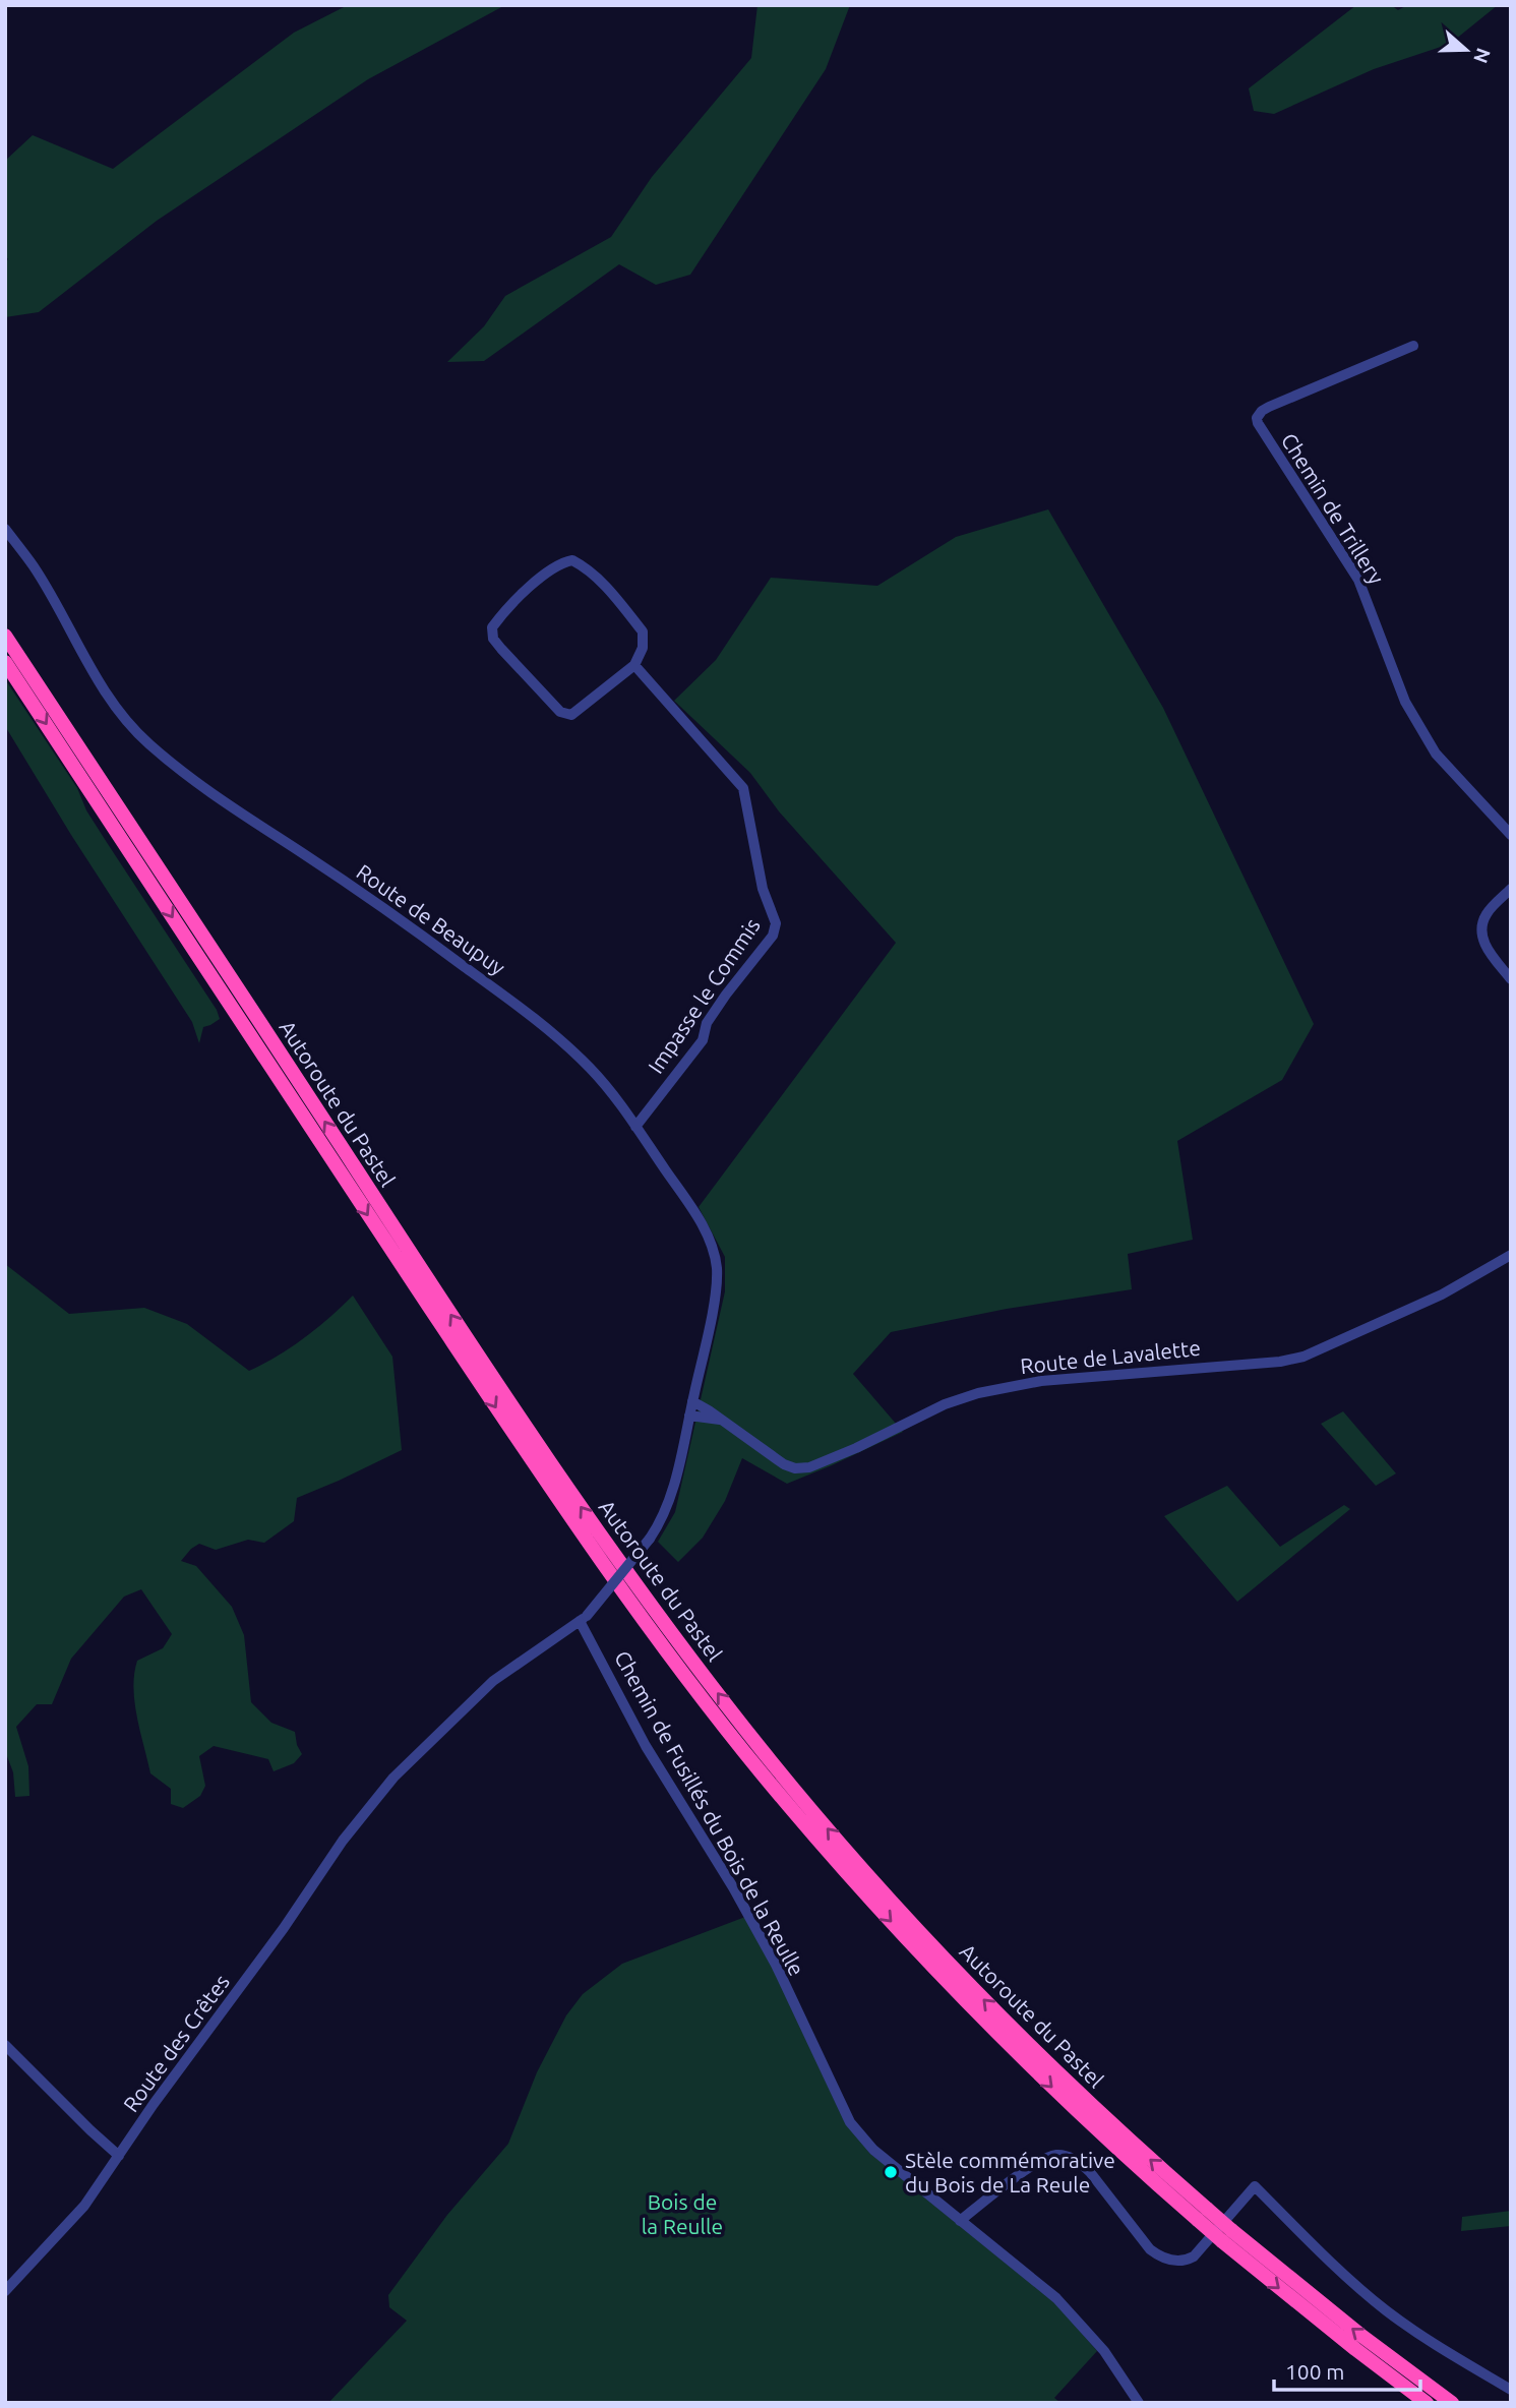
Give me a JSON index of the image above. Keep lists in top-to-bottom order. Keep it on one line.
{"streets":{"highway":["Autoroute du Pastel"],"street":["Chemin de Trillery","Route de Beaupuy","Impasse le Commis","Route de Lavalette","Chemin de Fusillés du Bois de la Reulle","Route des Crêtes"]},"crossings":[["Route de Beaupuy","Impasse le Commis"],["Route de Beaupuy","Route de Lavalette"],["Chemin de Fusillés du Bois de la Reulle","Route des Crêtes"]],"parks":["Bois de la Reulle"],"places":["Stèle commémorative du Bois de La Reule"],"scale_bar":"100 m","north":"right"}
